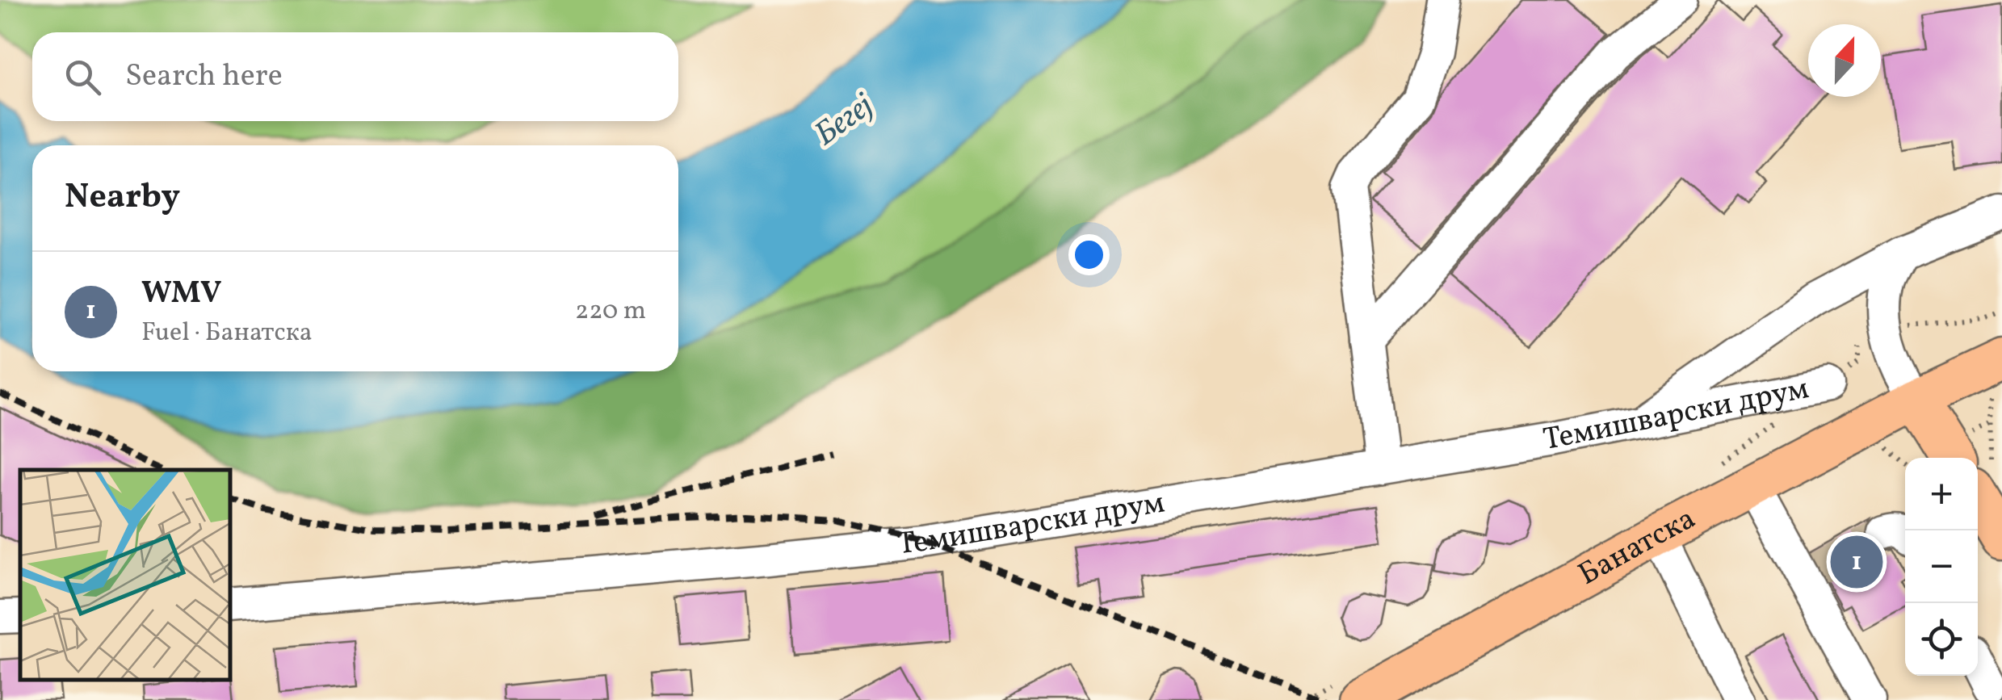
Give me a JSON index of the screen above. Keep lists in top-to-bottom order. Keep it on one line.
{"streets":{"main road":["Банатска"],"lane":["Темишварски друм"]},"water":["Бегеј"],"north":"top","page":{"search":"Search here","heading":"Nearby","list":[{"mark":"1","name":"WMV","note":"Fuel · Банатска","value":"220 m"}],"map_buttons":["+","−"],"pins":"1"}}
